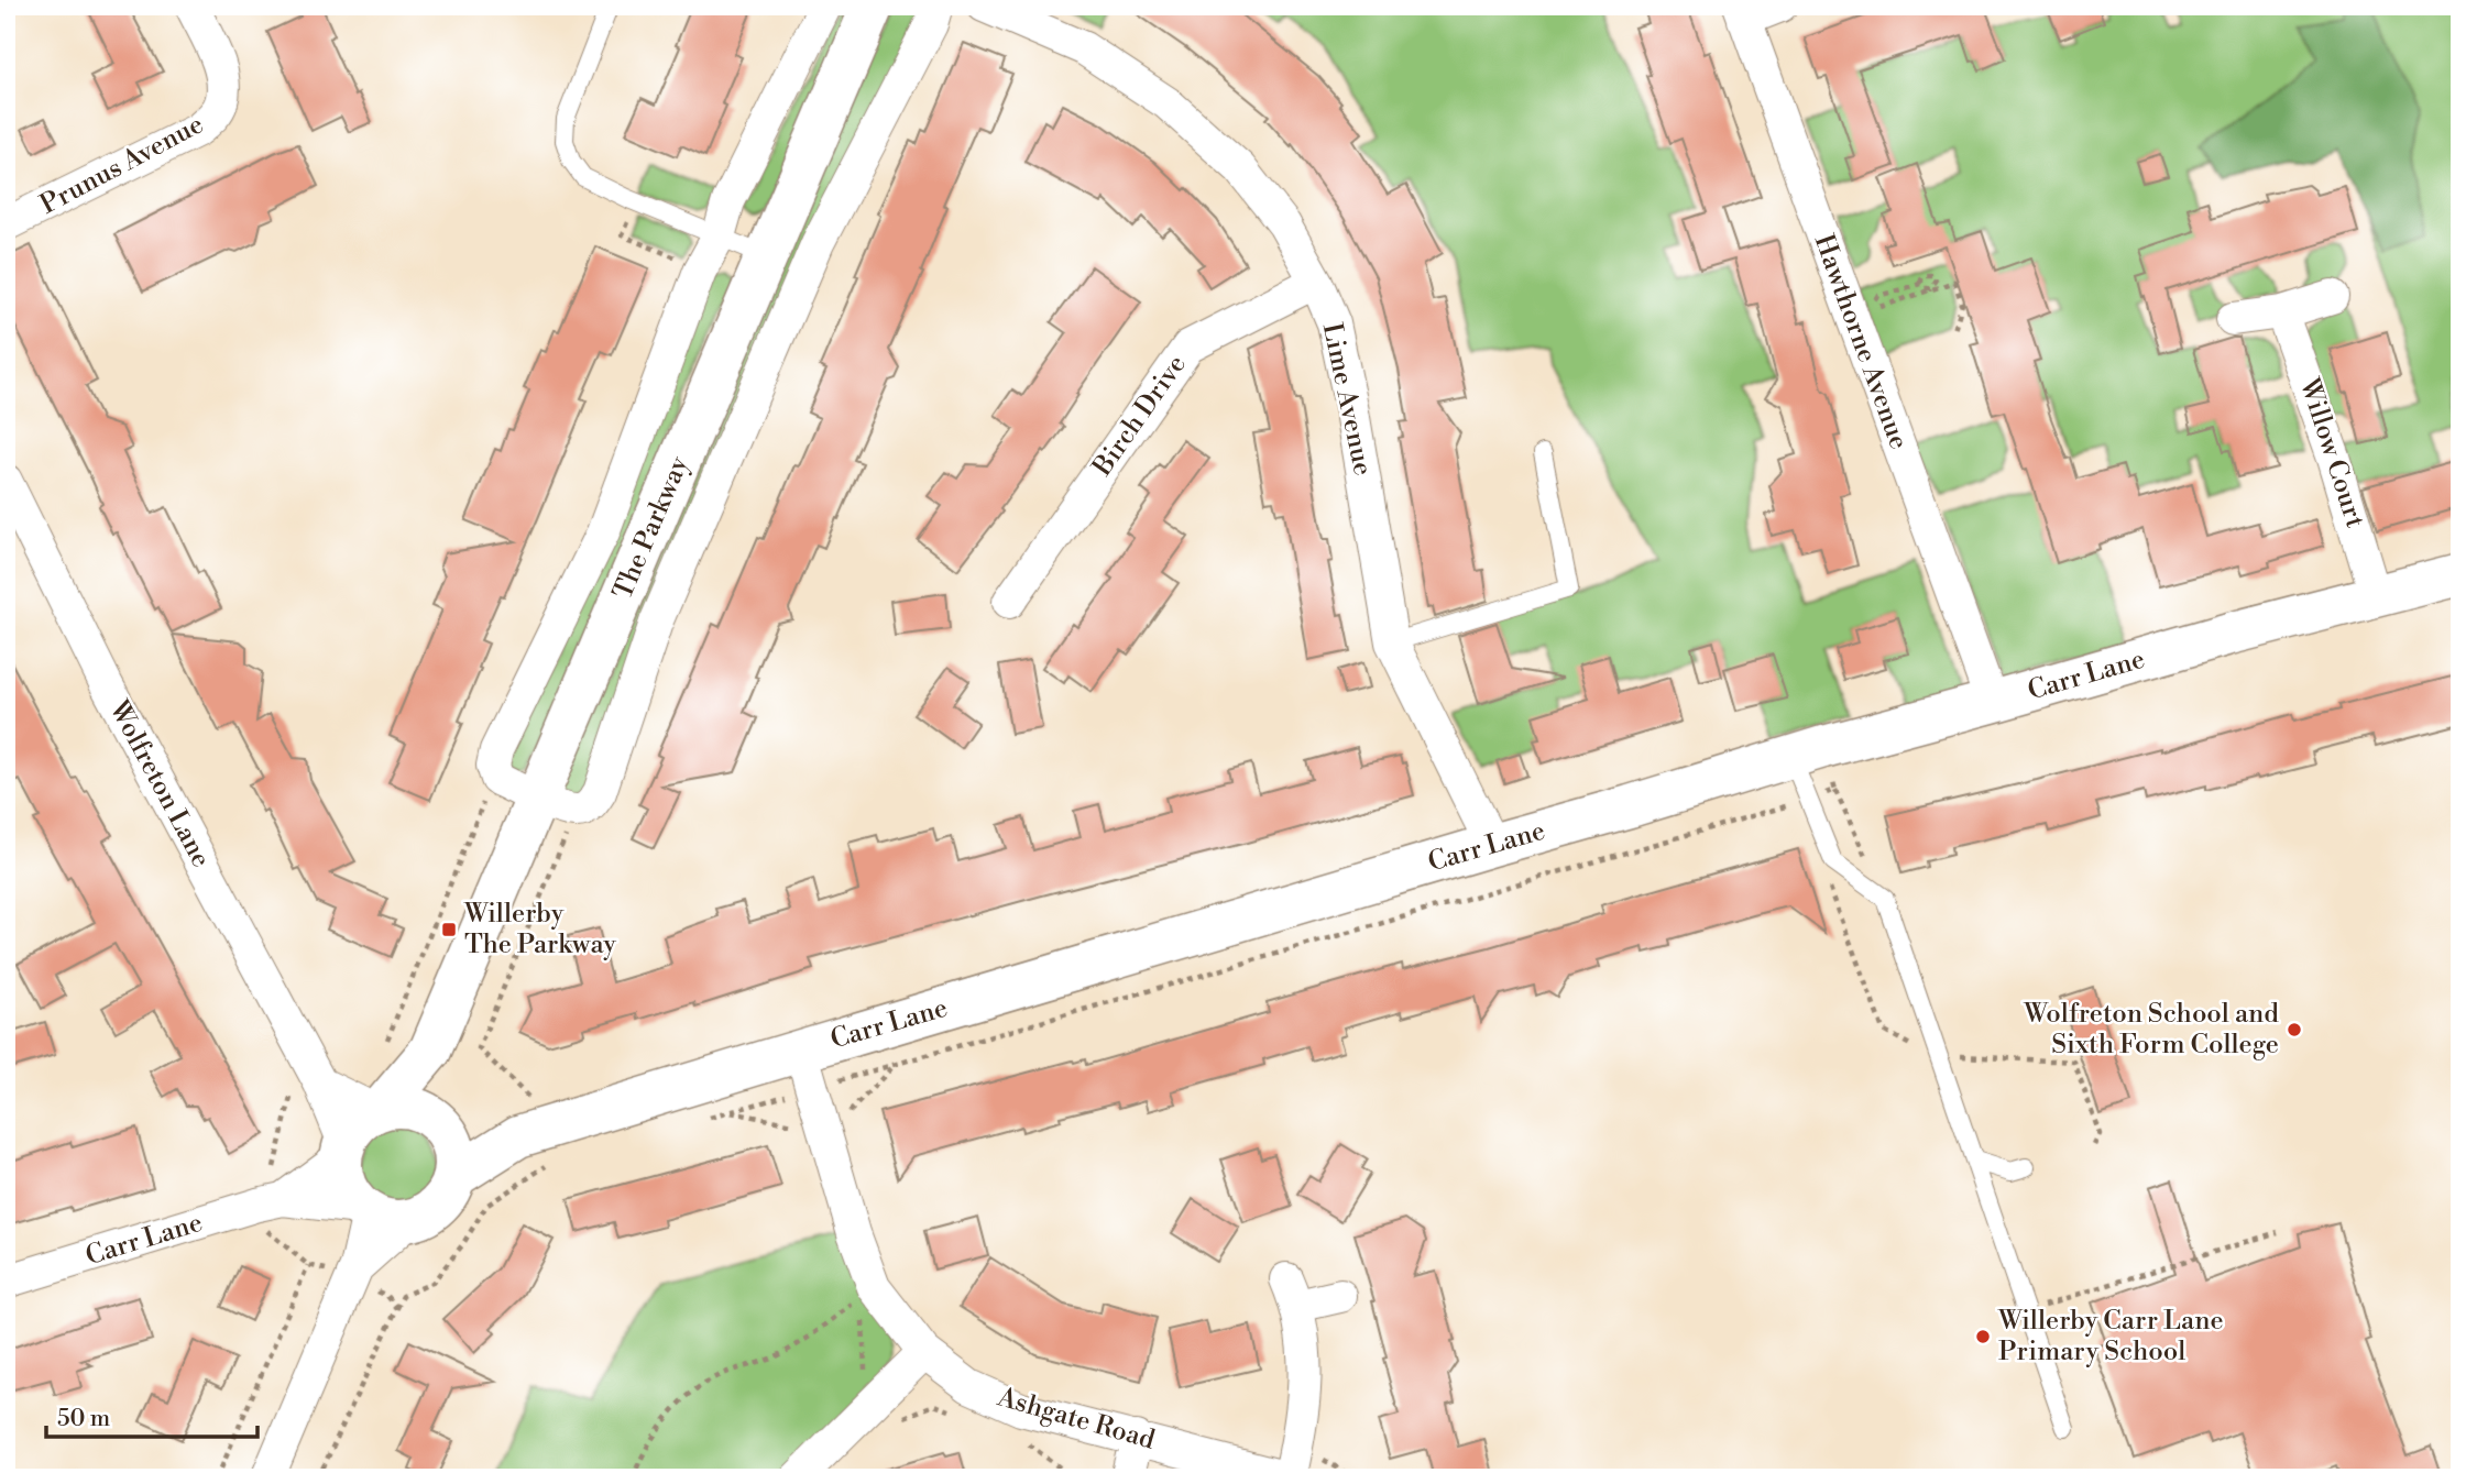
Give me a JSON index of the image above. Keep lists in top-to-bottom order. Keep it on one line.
{"streets":{"street":["Prunus Avenue","Hawthorne Avenue","Lime Avenue","Birch Drive","Willow Court","The Parkway","Carr Lane","Wolfreton Lane","Ashgate Road"]},"crossings":[["Hawthorne Avenue","Carr Lane"],["Lime Avenue","Birch Drive"],["Lime Avenue","Carr Lane"],["Willow Court","Carr Lane"],["The Parkway","Carr Lane"],["The Parkway","Wolfreton Lane"],["Carr Lane","Wolfreton Lane"],["Carr Lane","Ashgate Road"]],"places":{"transit":["Willerby The Parkway"],"other":["Wolfreton School and Sixth Form College","Willerby Carr Lane Primary School"]},"scale_bar":"50 m"}
